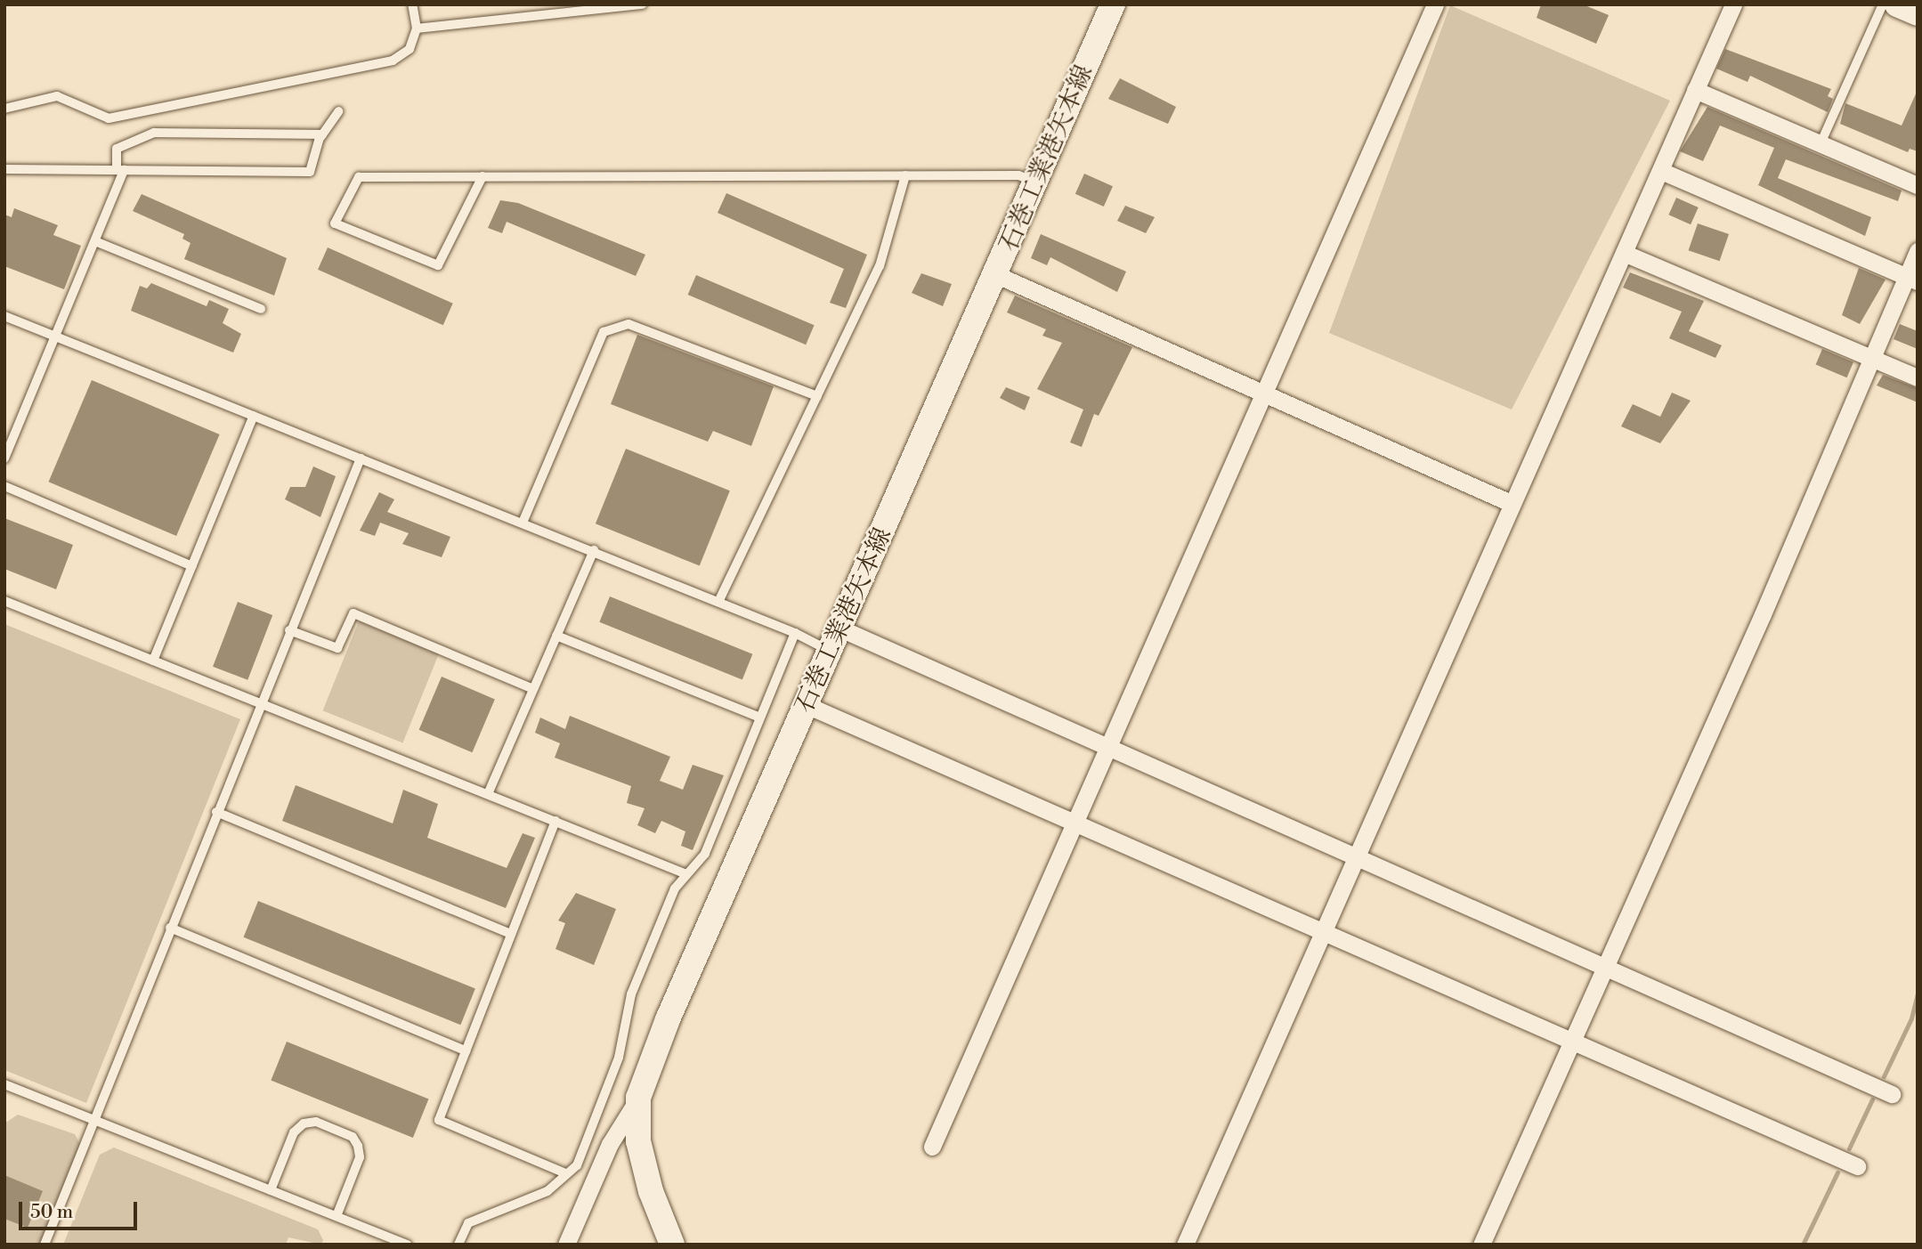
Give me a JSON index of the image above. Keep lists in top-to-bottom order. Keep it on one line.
{"streets":{"main road":["石巻工業港矢本線"]},"scale_bar":"50 m"}
